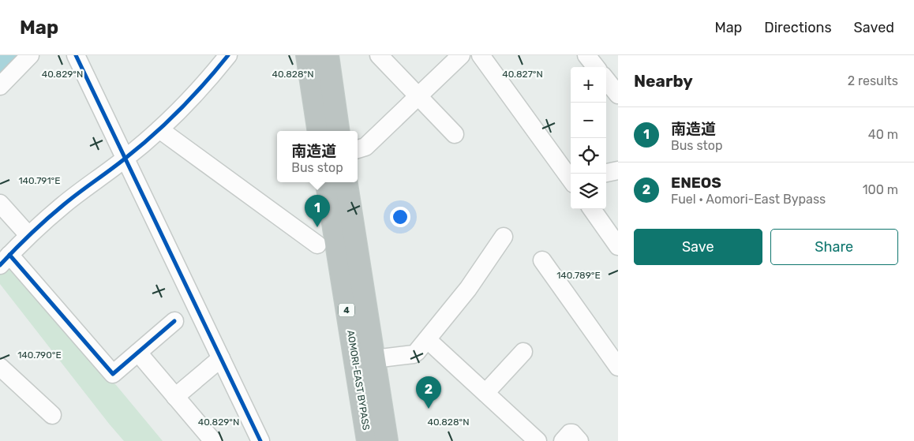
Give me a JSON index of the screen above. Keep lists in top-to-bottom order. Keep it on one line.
{"streets":{"highway":["4","AOMORI-EAST BYPASS"]},"page":{"header":"Map","nav":["Map","Directions","Saved"],"heading":["Nearby","2 results"],"map_buttons":["+","−"],"list":[{"mark":"1","name":"南造道","note":"Bus stop","value":"40 m"},{"mark":"2","name":"ENEOS","note":"Fuel · Aomori-East Bypass","value":"100 m"}],"popup":["南造道","Bus stop"],"pins":["1","2"],"buttons":["Save","Share"]},"coordinates":["40.829°N","40.828°N","40.827°N","140.791°E","140.789°E","140.790°E"]}
